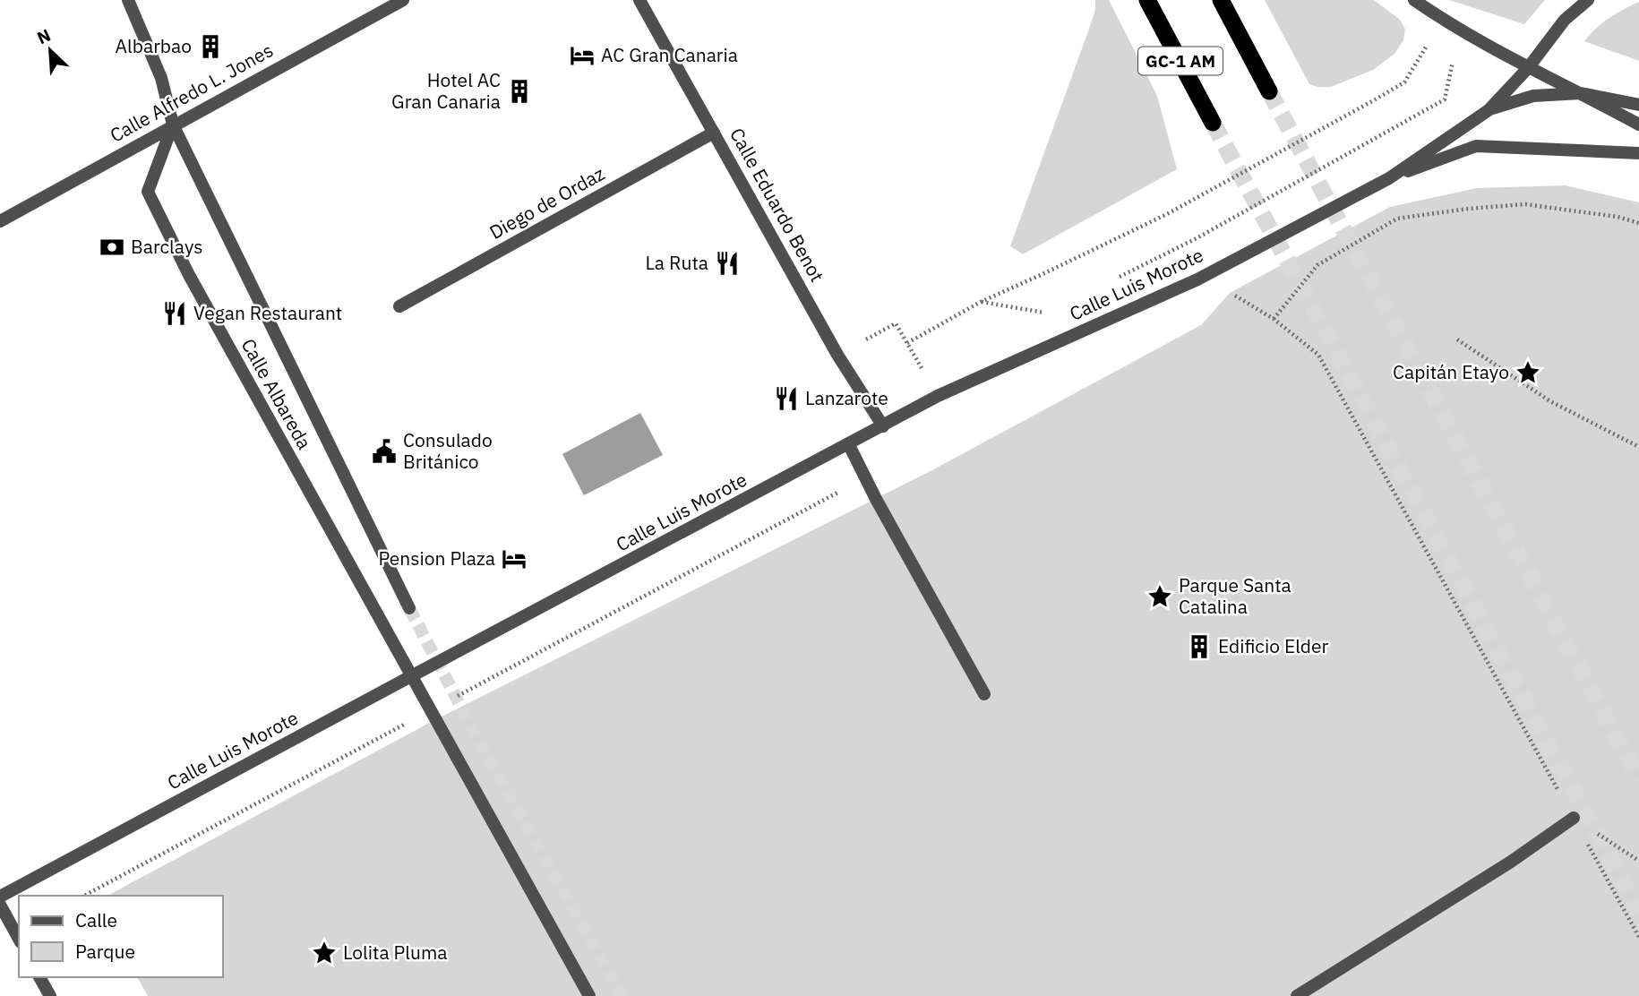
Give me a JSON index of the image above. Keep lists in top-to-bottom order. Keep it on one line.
{"streets":{"highway":["GC-1 AM"],"street":["Calle Alfredo L. Jones","Diego de Ordaz","Calle Eduardo Benot","Calle Luis Morote","Calle Albareda"]},"crossings":[["Calle Alfredo L. Jones","Calle Albareda"],["Diego de Ordaz","Calle Eduardo Benot"],["Calle Eduardo Benot","Calle Luis Morote"],["Calle Luis Morote","Calle Albareda"]],"places":{"building":["Albarbao","Hotel AC Gran Canaria","Edificio Elder"],"hotel":["AC Gran Canaria","Pension Plaza"],"bank":["Barclays"],"restaurant":["La Ruta","Vegan Restaurant","Lanzarote"],"place":["Capitán Etayo","Parque Santa Catalina","Lolita Pluma"],"public building":["Consulado Británico"]},"legend":["Calle","Parque"],"north":"top left"}
